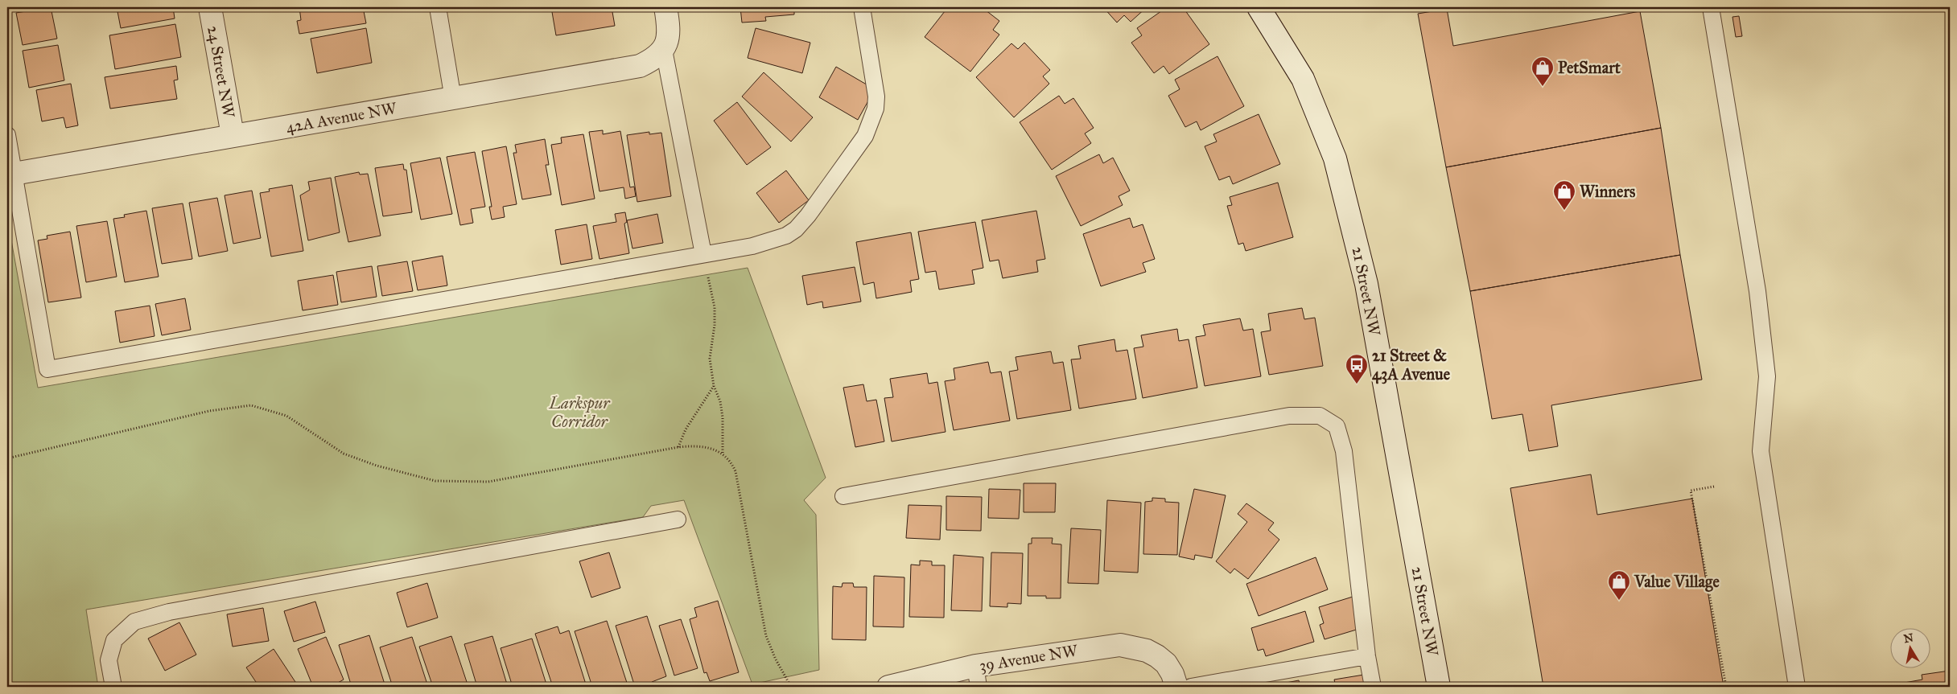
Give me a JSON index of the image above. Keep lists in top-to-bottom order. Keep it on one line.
{"streets":{"street":["24 Street NW","42A Avenue NW","21 Street NW","39 Avenue NW"]},"crossings":[["24 Street NW","42A Avenue NW"]],"parks":["Larkspur Corridor"],"places":{"shop":["PetSmart","Winners","Value Village"],"bus stop":["21 Street & 43A Avenue"]},"north":"top"}
